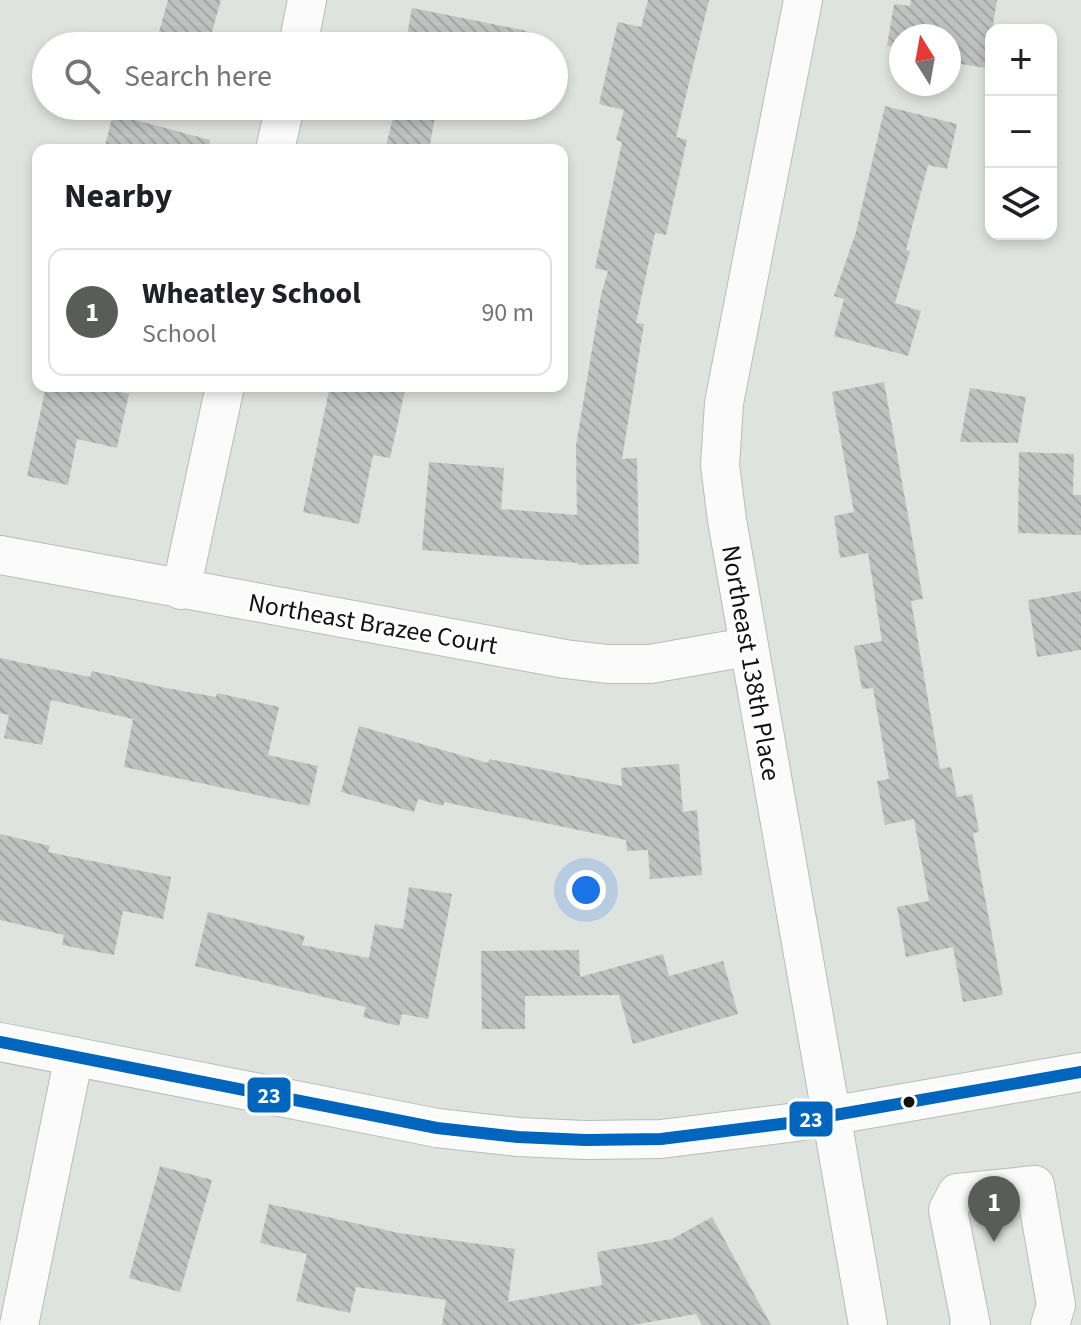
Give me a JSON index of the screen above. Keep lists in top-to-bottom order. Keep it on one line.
{"streets":{"street":["Northeast Brazee Court","Northeast 138th Place"]},"crossings":[["Northeast Brazee Court","Northeast 138th Place"]],"lines":["transit line 23"],"north":"top","page":{"map_buttons":["+","−"],"search":"Search here","heading":"Nearby","list":[{"mark":"1","name":"Wheatley School","note":"School","value":"90 m"}],"pins":"1"}}
